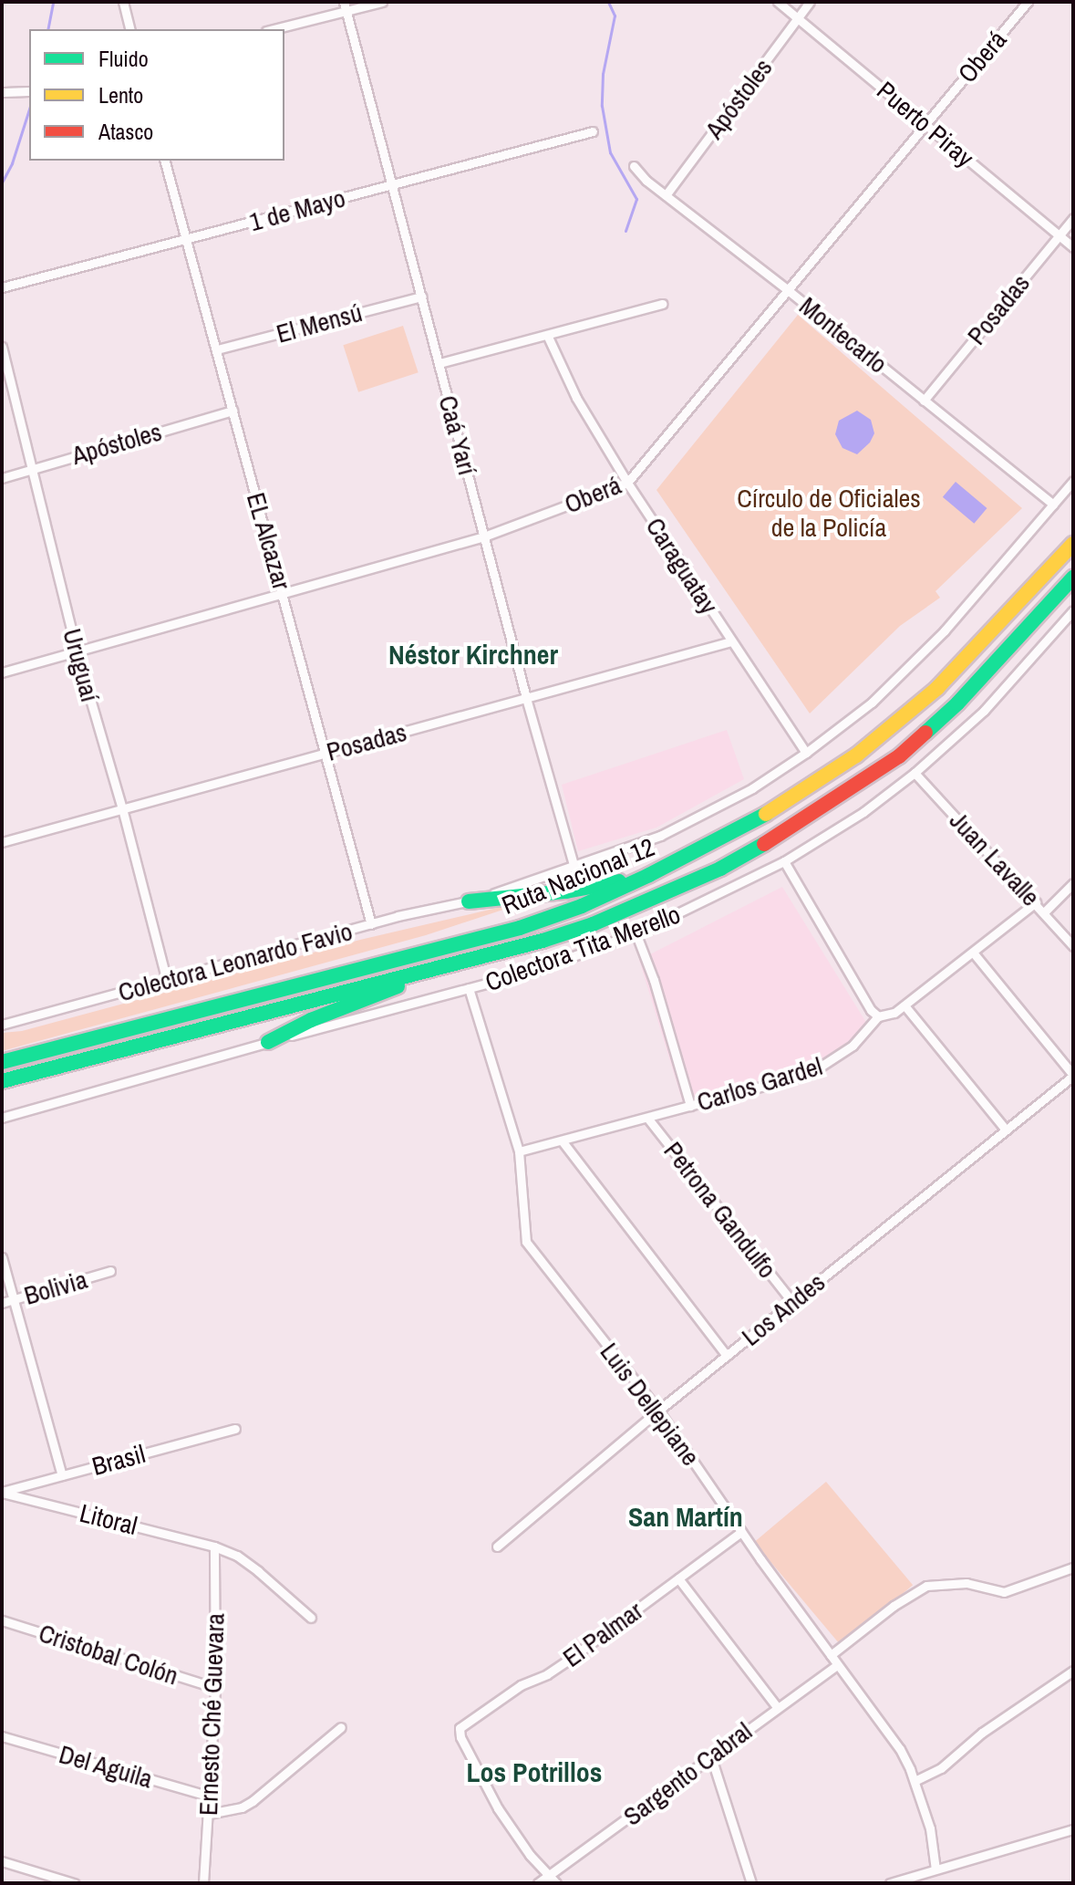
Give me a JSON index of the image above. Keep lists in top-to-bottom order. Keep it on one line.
{"streets":{"highway":["Ruta Nacional 12"],"street":["Oberá","Apóstoles","Puerto Piray","1 de Mayo","Posadas","El Mensú","Montecarlo","Caá Yarí","EL Alcazar","Caraguatay","Uruguaí","Juan Lavalle","Colectora Tita Merello","Colectora Leonardo Favio","Carlos Gardel","Petrona Gandulfo","Bolivia","Los Andes","Luis Dellepiane","Brasil","Litoral","El Palmar","Cristobal Colón","Ernesto Ché Guevara","Del Aguila","Sargento Cabral"]},"crossings":[["Oberá","Puerto Piray"],["Oberá","Montecarlo"],["Oberá","Caá Yarí"],["Oberá","EL Alcazar"],["Oberá","Caraguatay"],["Oberá","Uruguaí"],["Apóstoles","Puerto Piray"],["Apóstoles","Montecarlo"],["Apóstoles","EL Alcazar"],["Apóstoles","Uruguaí"],["Puerto Piray","Posadas"],["1 de Mayo","Caá Yarí"],["1 de Mayo","EL Alcazar"],["Posadas","Montecarlo"],["Posadas","Caá Yarí"],["Posadas","EL Alcazar"],["Posadas","Caraguatay"],["Posadas","Uruguaí"],["El Mensú","Caá Yarí"],["El Mensú","EL Alcazar"],["Caá Yarí","Colectora Leonardo Favio"],["EL Alcazar","Colectora Leonardo Favio"],["Uruguaí","Colectora Leonardo Favio"],["Juan Lavalle","Colectora Tita Merello"],["Juan Lavalle","Carlos Gardel"],["Colectora Tita Merello","Luis Dellepiane"],["Carlos Gardel","Petrona Gandulfo"],["Carlos Gardel","Luis Dellepiane"],["Petrona Gandulfo","Los Andes"],["Los Andes","Luis Dellepiane"],["Luis Dellepiane","El Palmar"],["Luis Dellepiane","Sargento Cabral"],["Brasil","Litoral"],["Litoral","Ernesto Ché Guevara"],["El Palmar","Sargento Cabral"],["Cristobal Colón","Ernesto Ché Guevara"],["Ernesto Ché Guevara","Del Aguila"]],"districts":["Néstor Kirchner","San Martín","Los Potrillos"],"parks":["Círculo de Oficiales de la Policía"],"legend":["Fluido","Lento","Atasco"]}
